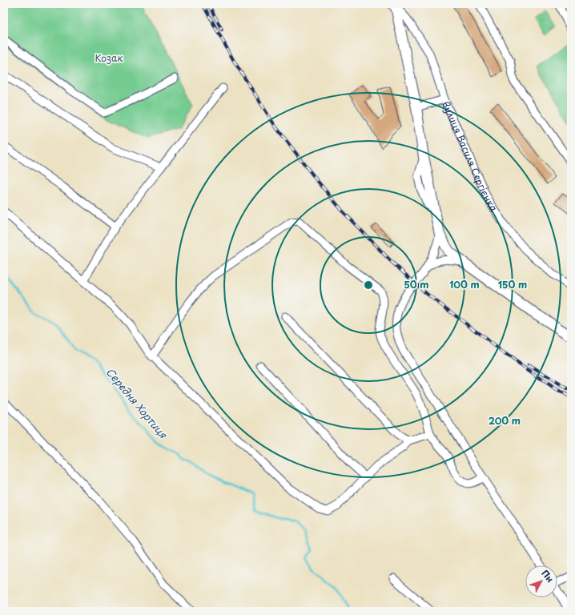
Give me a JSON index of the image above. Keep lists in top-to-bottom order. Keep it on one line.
{"streets":{"main road":["вулиця Василя Сергієнка"]},"water":["Середня Хортиця"],"parks":["Козак"],"north":"top right","rings":["50 m","100 m","150 m","200 m"]}
